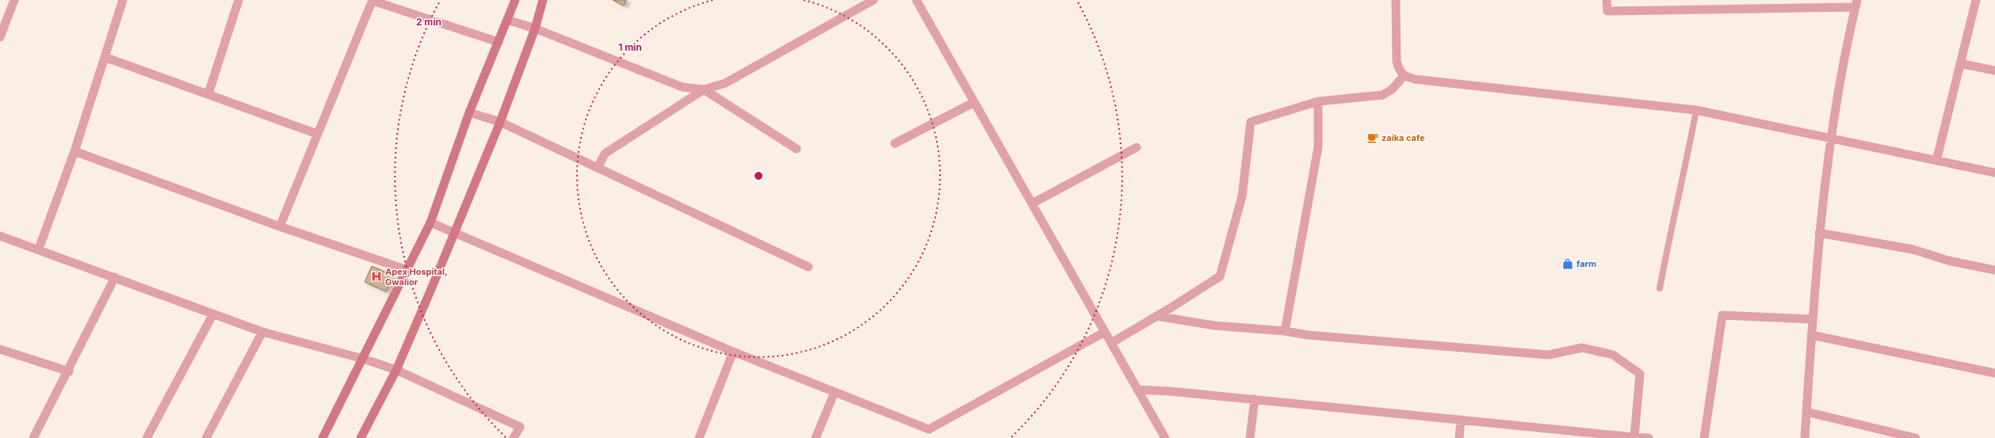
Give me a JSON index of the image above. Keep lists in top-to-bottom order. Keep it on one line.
{"places":{"cafe":["zaika cafe"],"shop":["farm"],"hospital":["Apex Hospital, Gwalior"]},"rings":["2 min","1 min"]}
